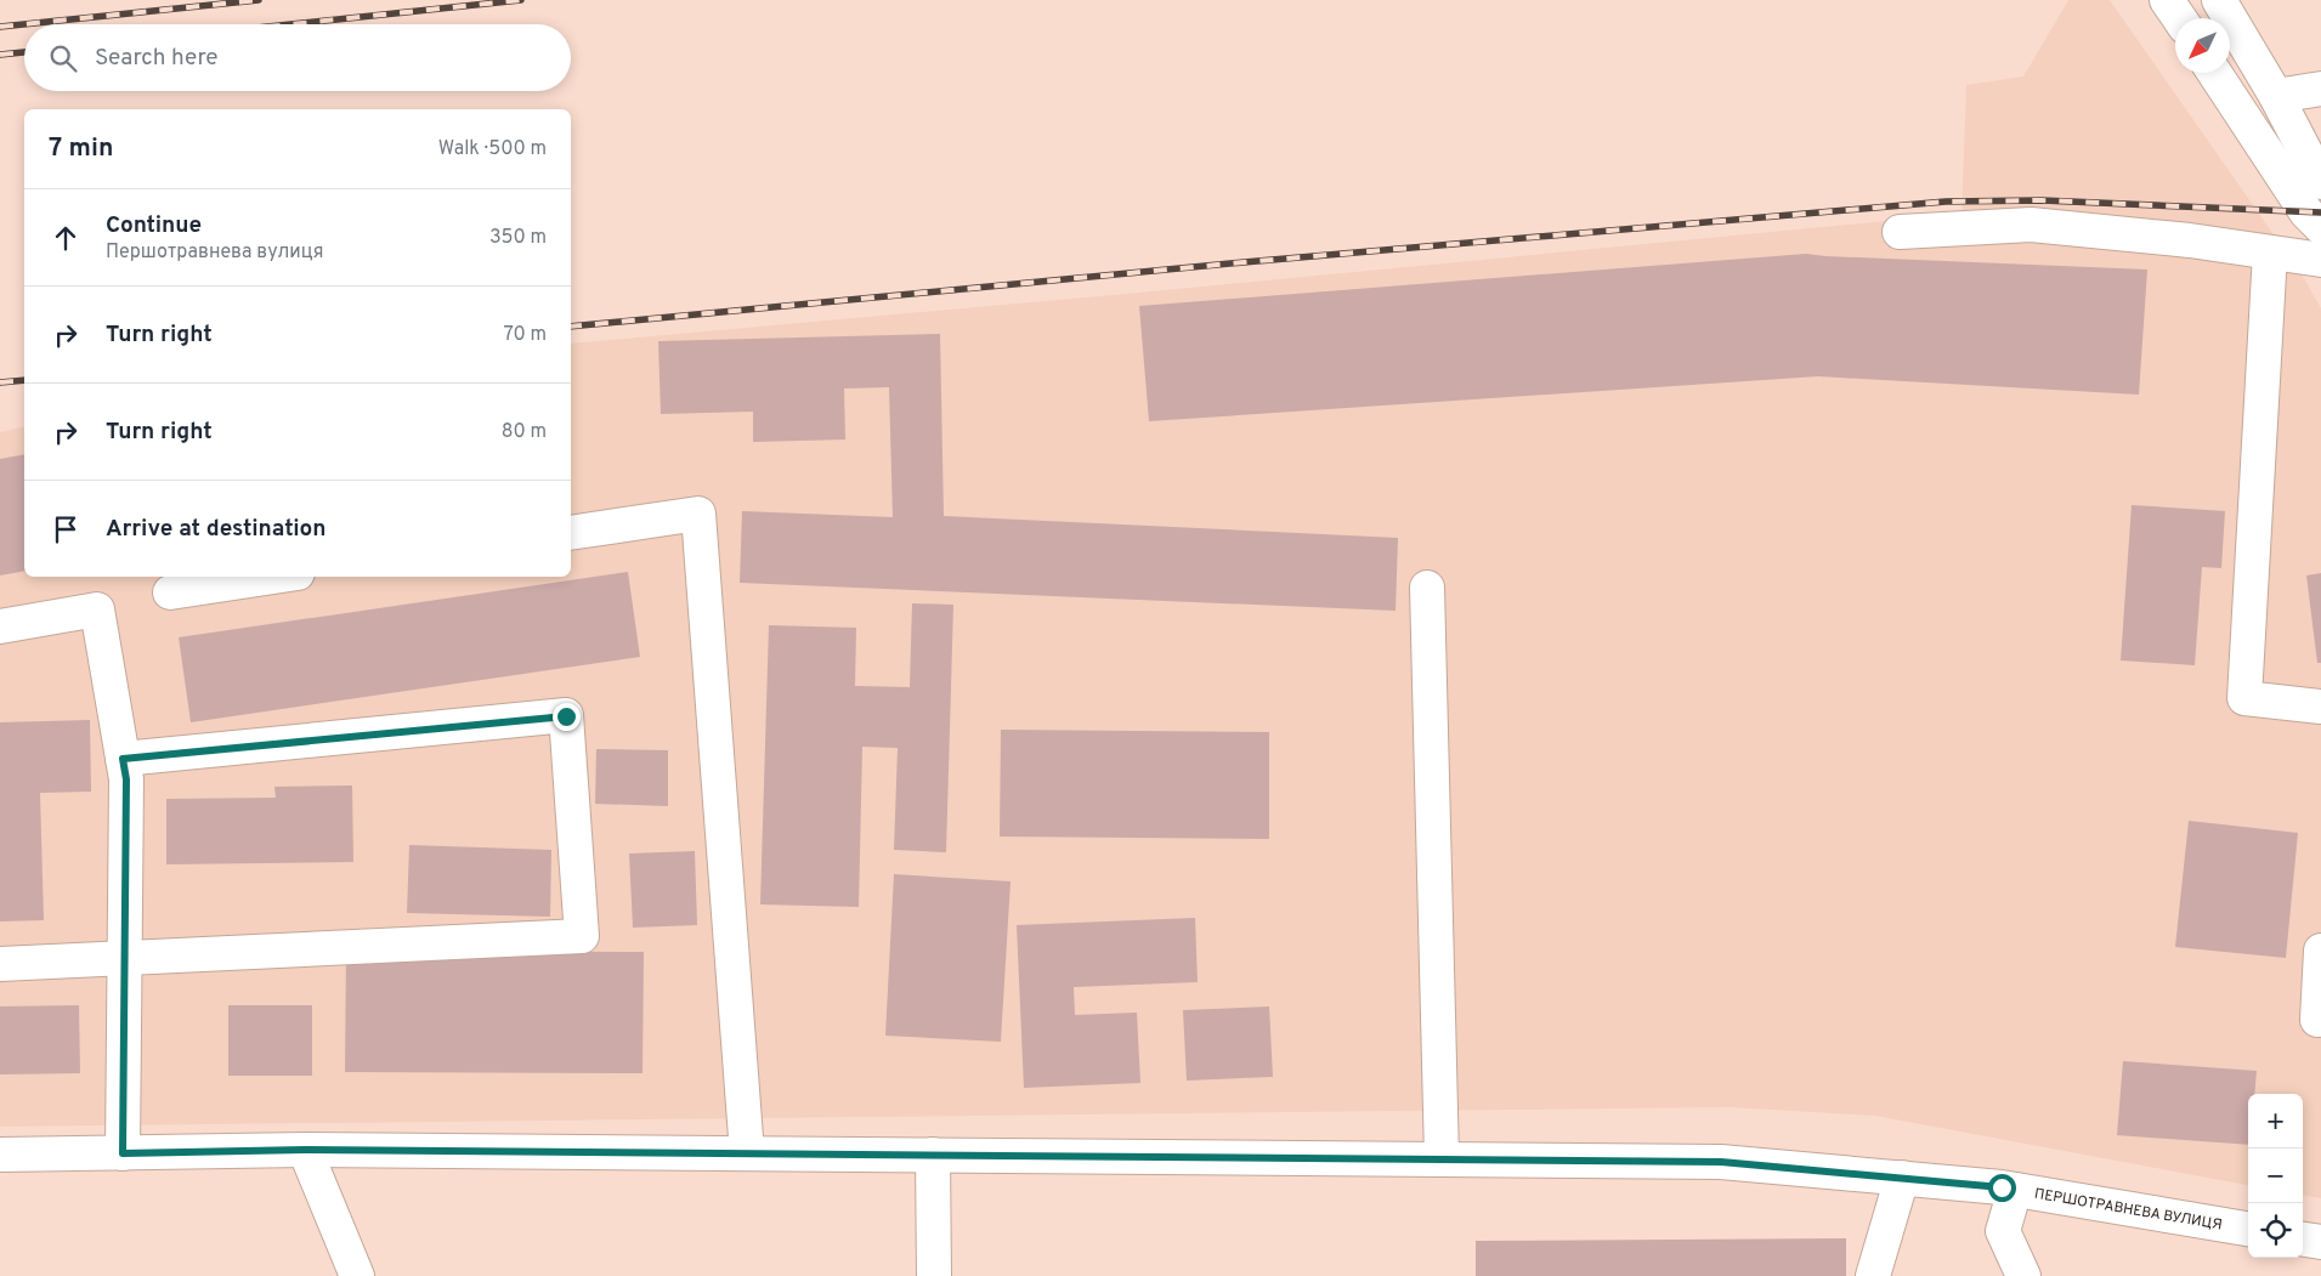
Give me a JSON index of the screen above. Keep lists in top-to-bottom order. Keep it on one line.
{"streets":{"street":["ПЕРШОТРАВНЕВА ВУЛИЦЯ"]},"north":"bottom left","page":{"search":"Search here","heading":["7 min","Walk · 500 m"],"list":[["Continue","Першотравнева вулиця","350 m"],["Turn right","70 m"],["Turn right","80 m"],"Arrive at destination"],"map_buttons":["+","−"]}}
